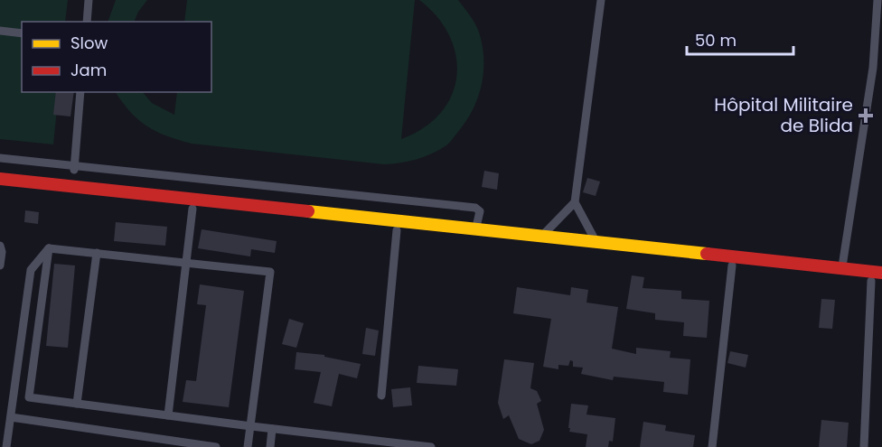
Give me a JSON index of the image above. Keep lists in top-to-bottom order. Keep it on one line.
{"places":{"health":["Hôpital Militaire de Blida"]},"legend":["Slow","Jam"],"scale_bar":"50 m"}
